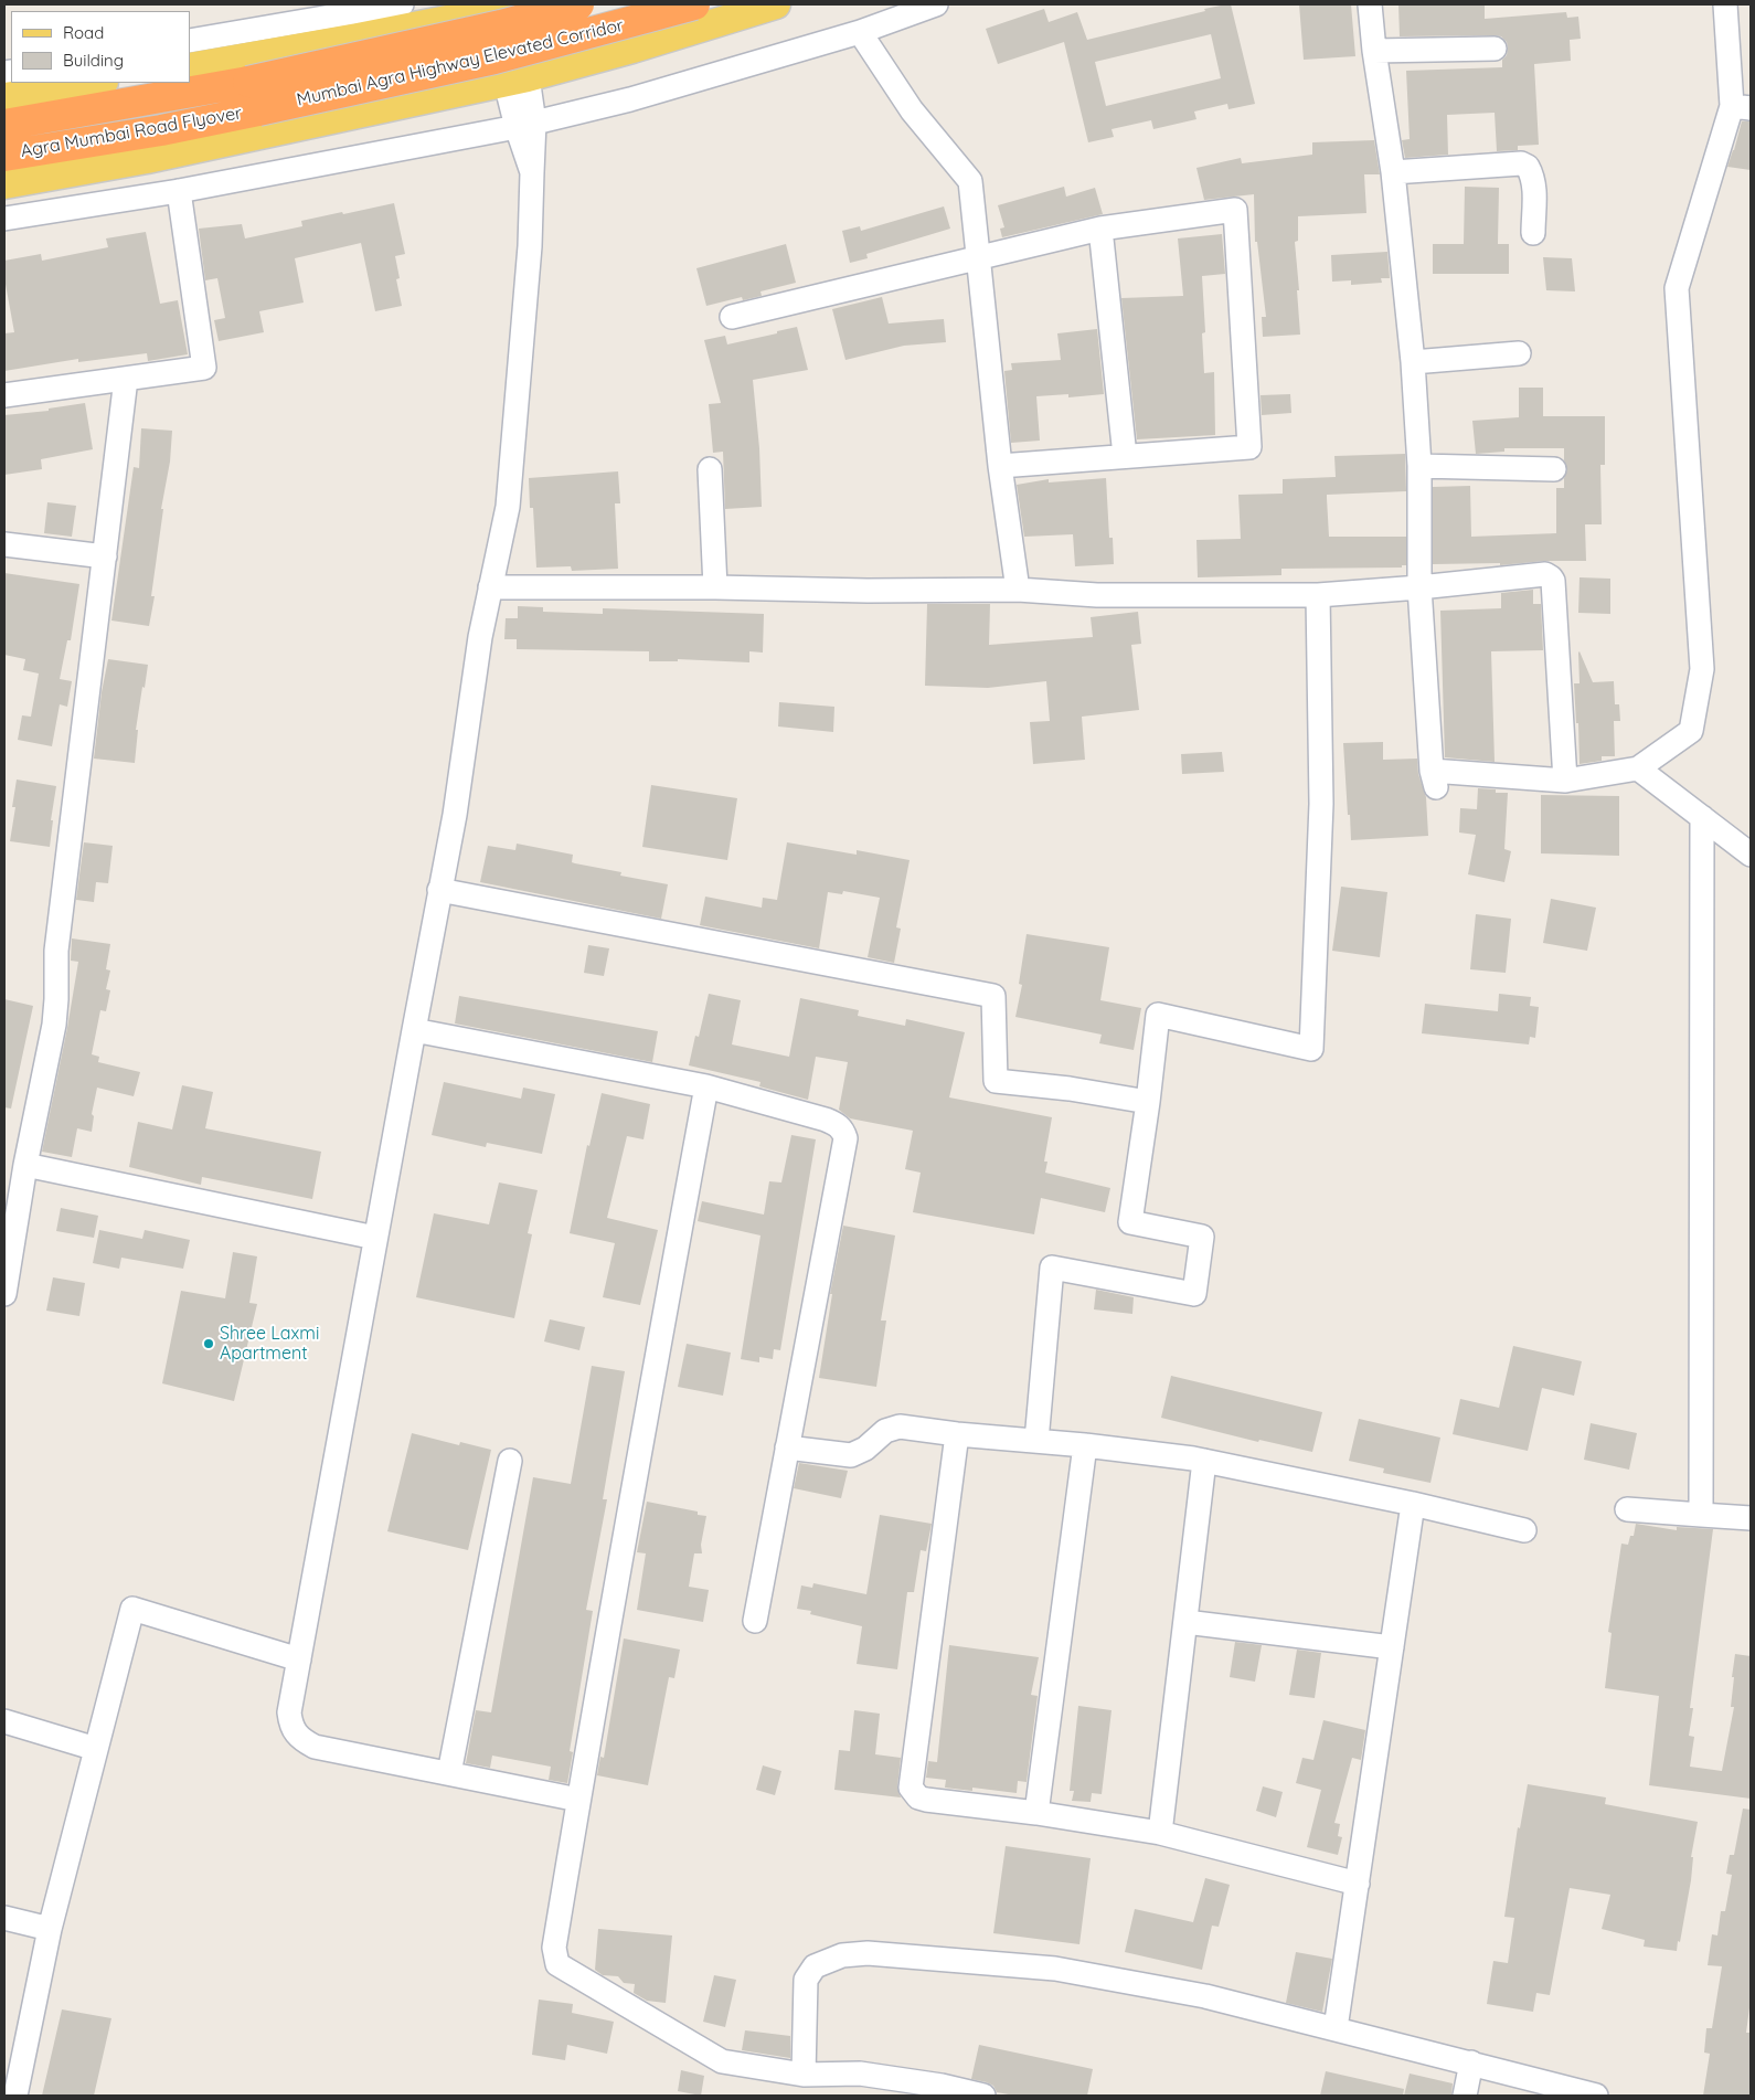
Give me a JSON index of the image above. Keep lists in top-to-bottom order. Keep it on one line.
{"streets":{"highway":["Mumbai Agra Highway Elevated Corridor","Agra Mumbai Road Flyover"]},"crossings":[["Mumbai Agra Highway Elevated Corridor","Agra Mumbai Road Flyover"]],"places":["Shree Laxmi Apartment"],"legend":["Road","Building"]}
